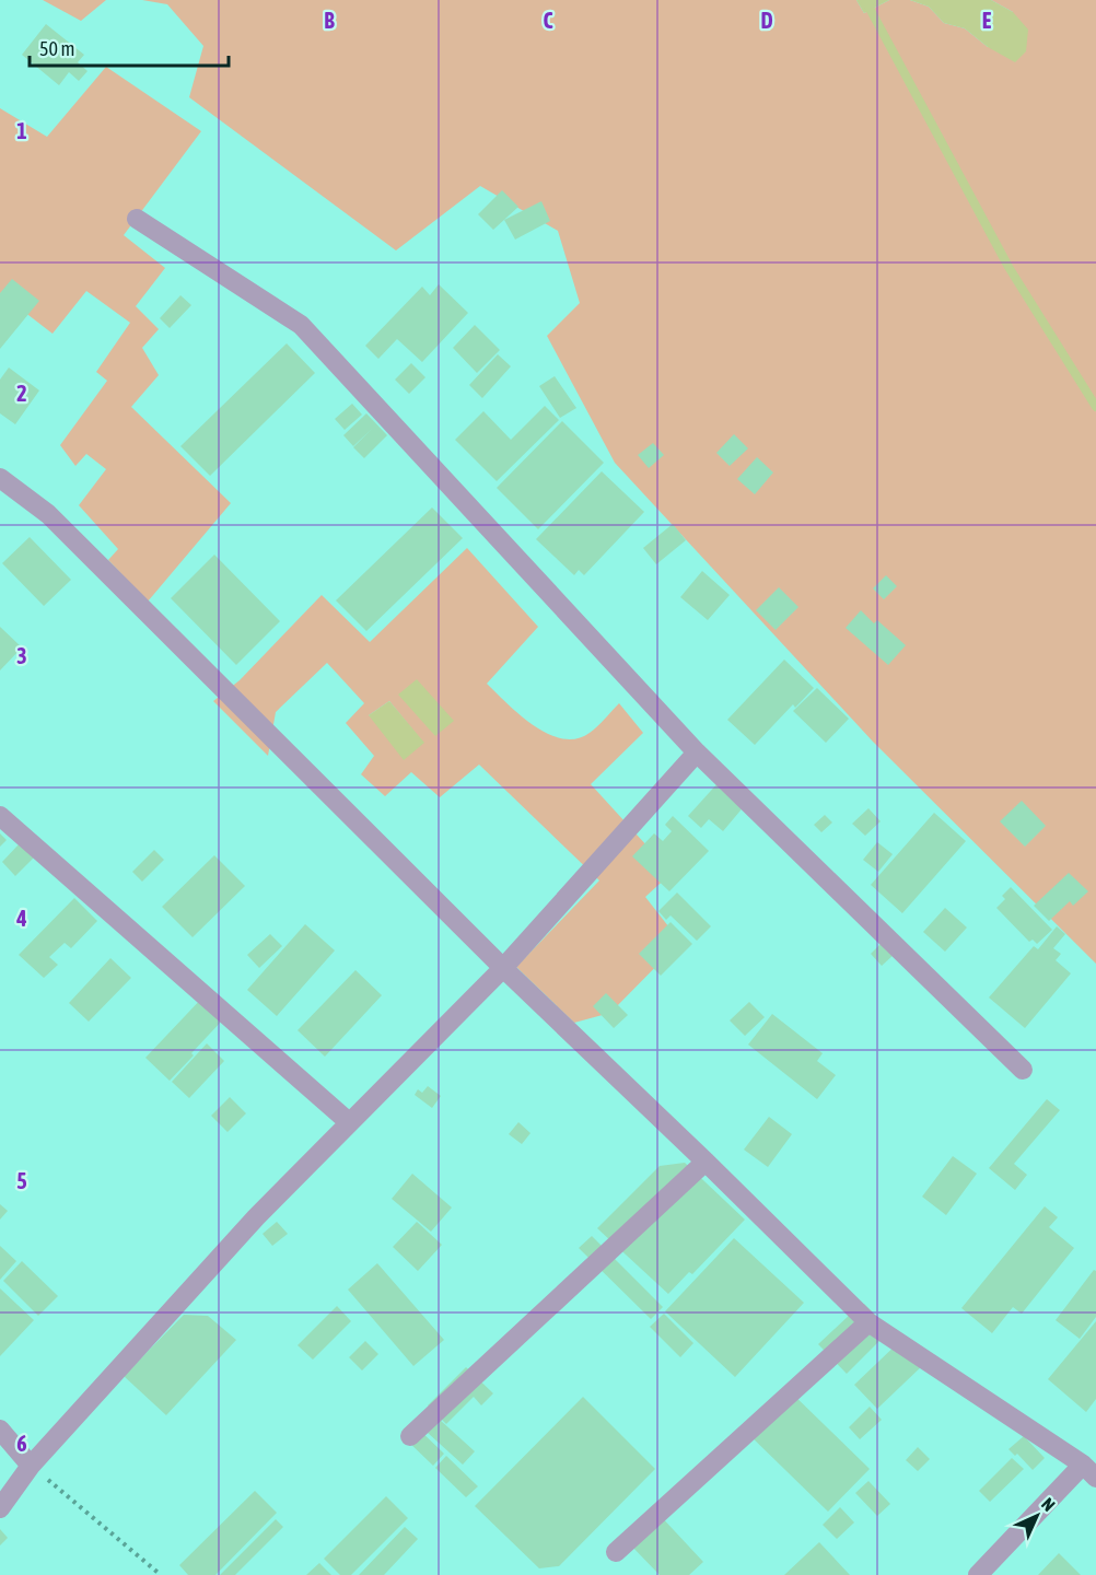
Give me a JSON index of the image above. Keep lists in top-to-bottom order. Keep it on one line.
{"scale_bar":"50 m","north":"top right","grid":{"columns":["B","C","D","E"],"rows":["1","2","3","4","5","6"]}}
